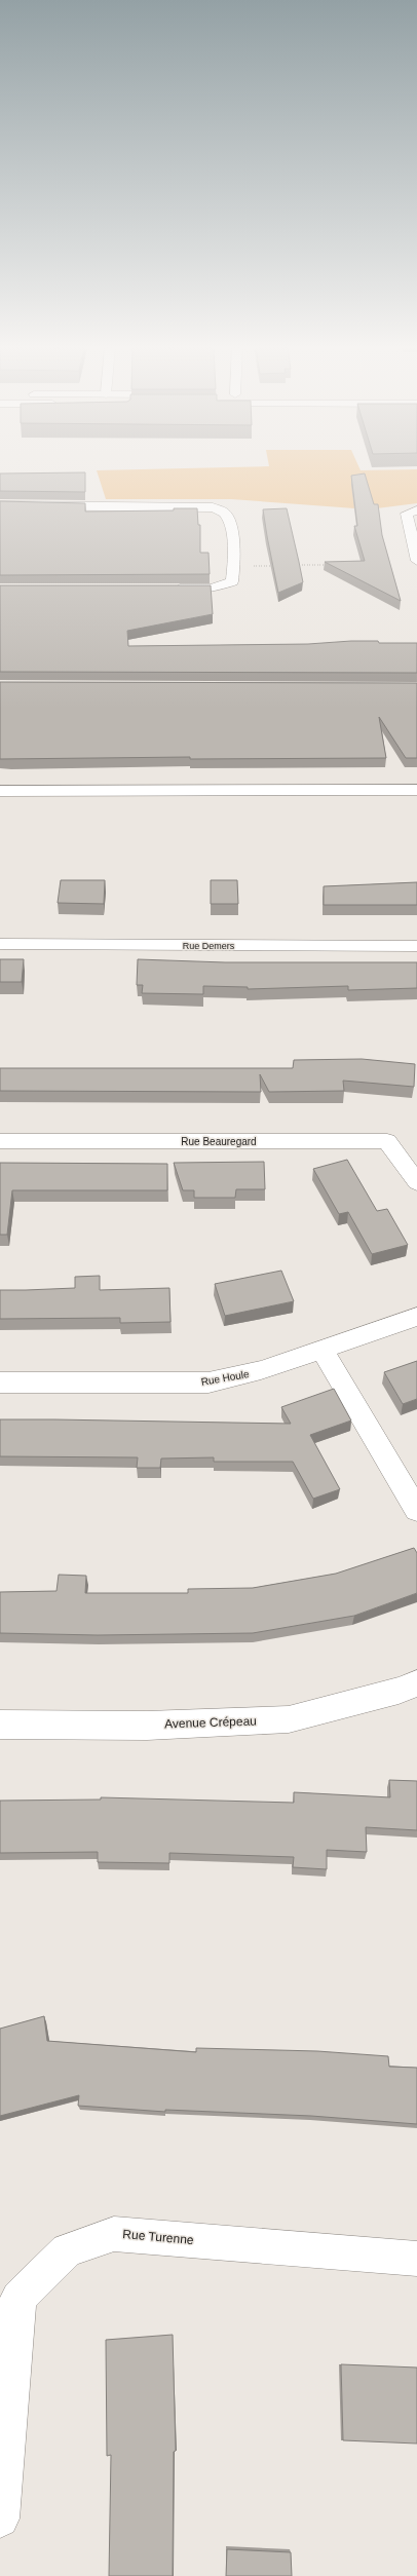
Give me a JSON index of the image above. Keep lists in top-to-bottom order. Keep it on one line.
{"streets":{"street":["Rue Demers","Rue Beauregard","Rue Houle","Avenue Crépeau","Rue Turenne"]}}
